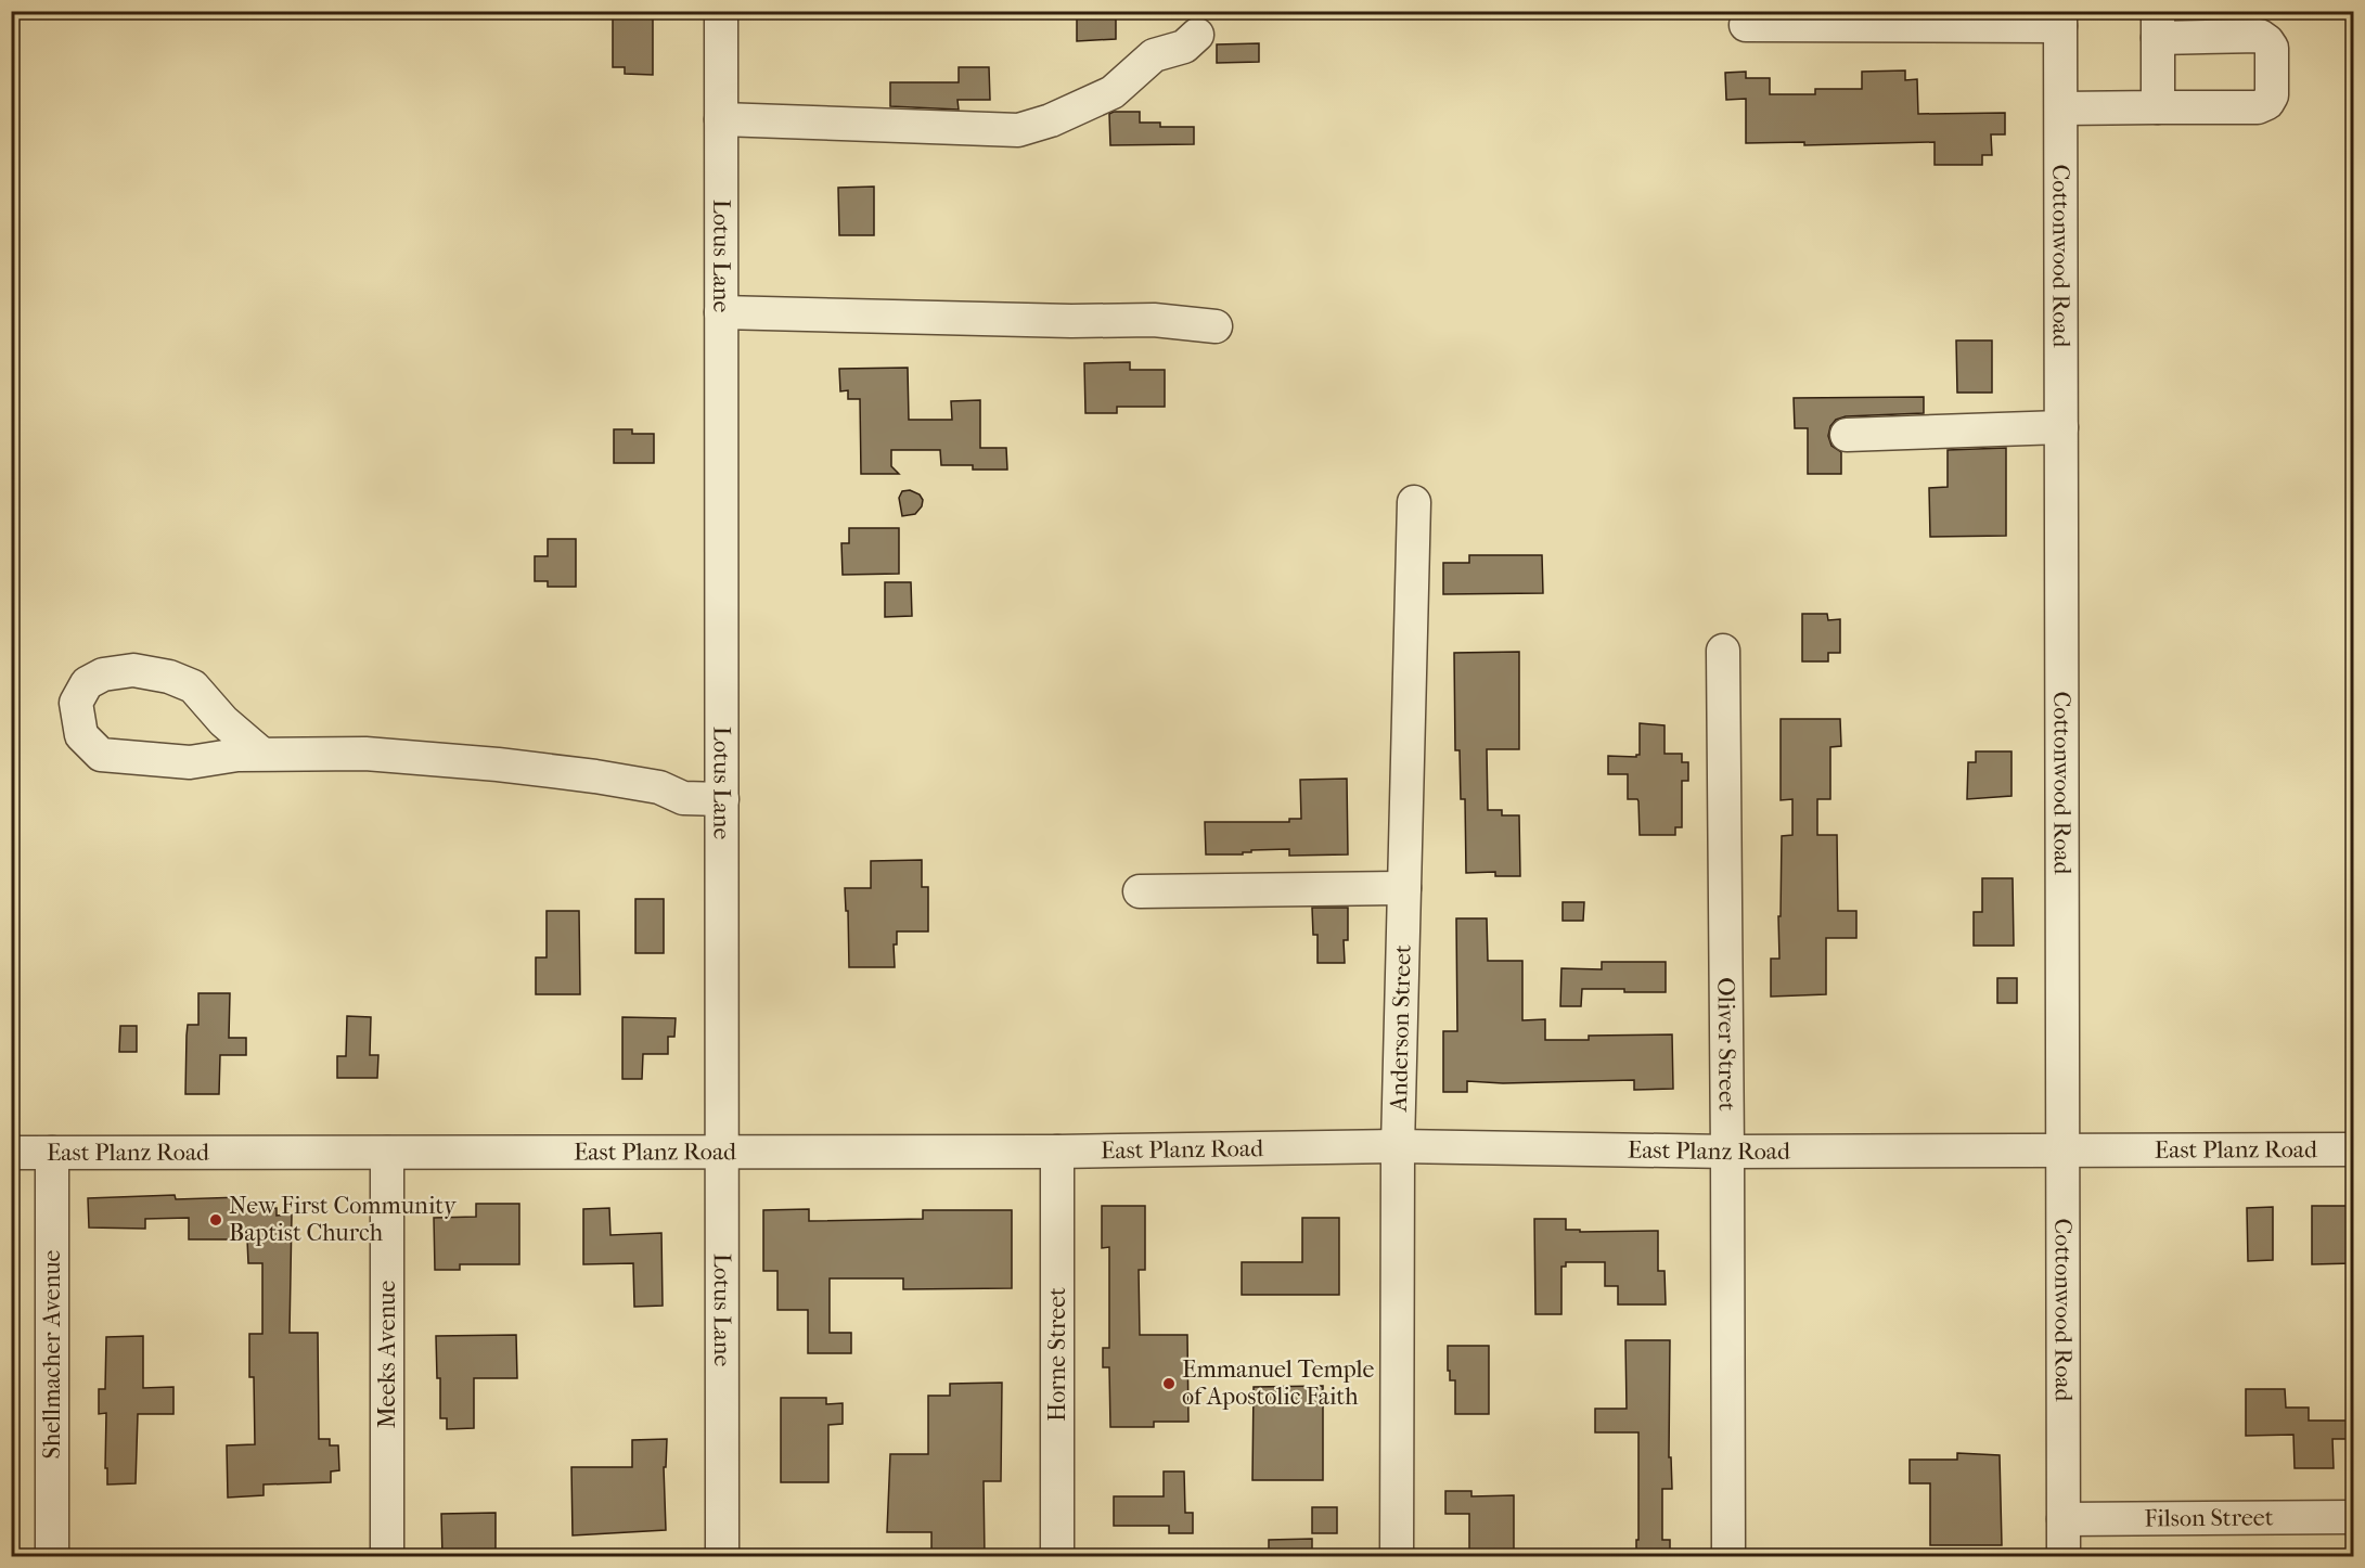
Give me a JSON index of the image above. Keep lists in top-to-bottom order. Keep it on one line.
{"streets":{"street":["Lotus Lane","Cottonwood Road","Anderson Street","Oliver Street","East Planz Road","Shellmacher Avenue","Meeks Avenue","Horne Street","Filson Street"]},"crossings":[["Lotus Lane","East Planz Road"],["Cottonwood Road","East Planz Road"],["Cottonwood Road","Filson Street"],["Anderson Street","East Planz Road"],["Oliver Street","East Planz Road"],["East Planz Road","Shellmacher Avenue"],["East Planz Road","Meeks Avenue"],["East Planz Road","Horne Street"]],"places":["New First Community Baptist Church","Emmanuel Temple of Apostolic Faith"]}
